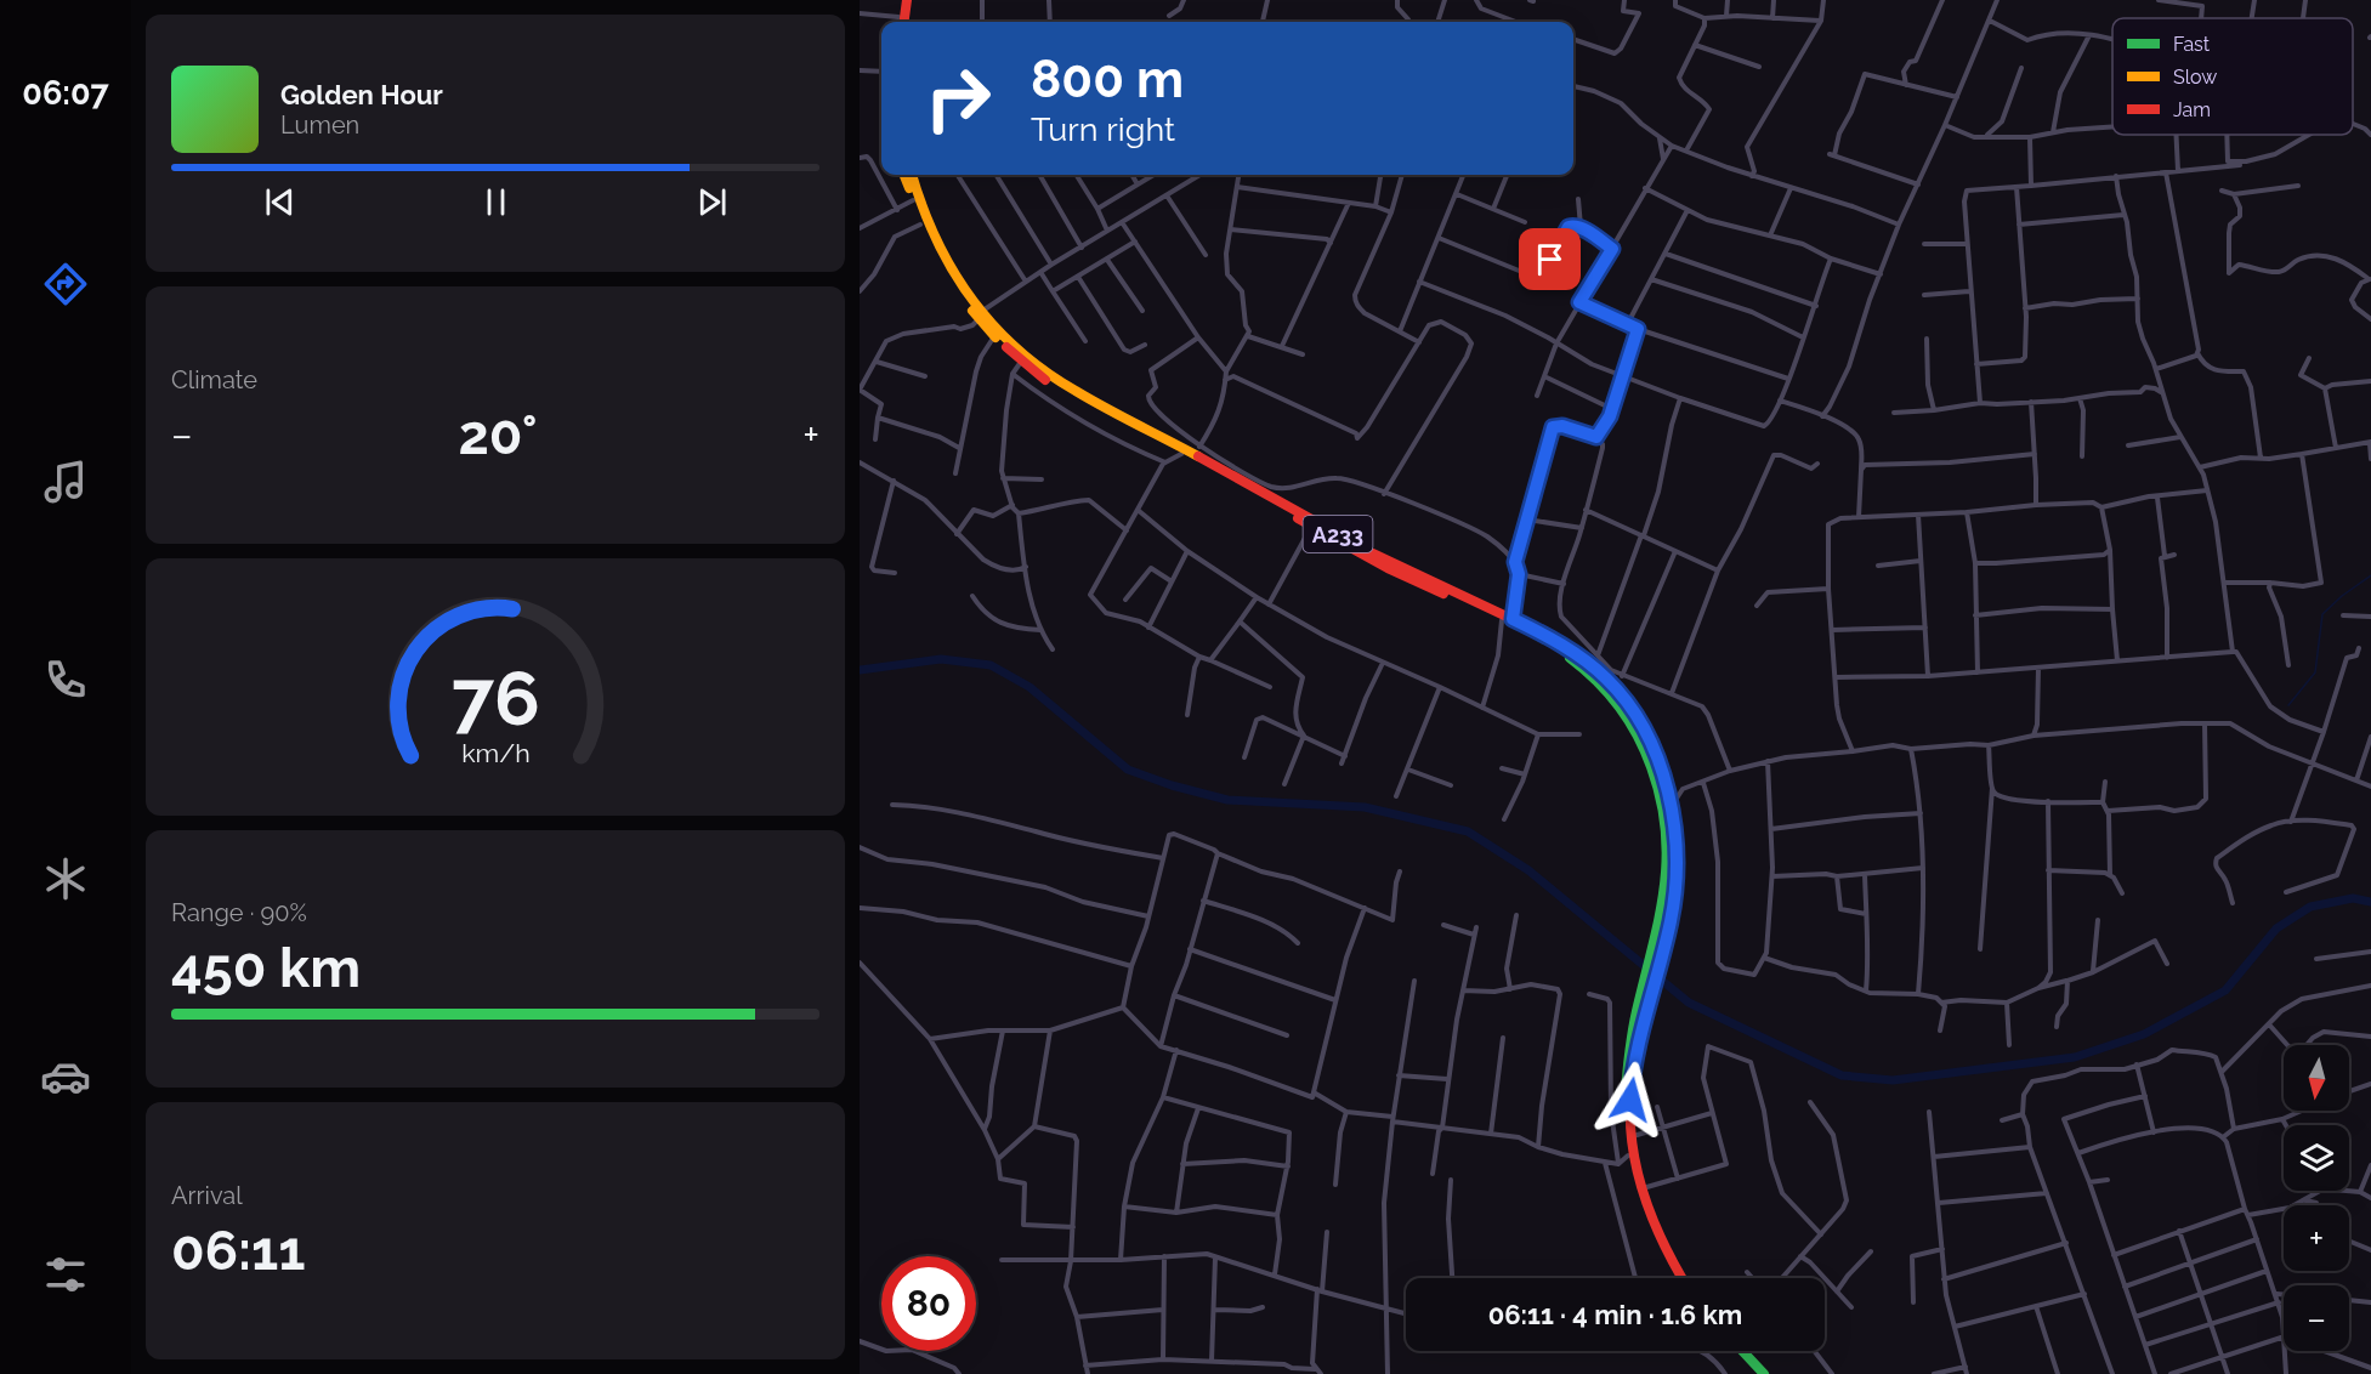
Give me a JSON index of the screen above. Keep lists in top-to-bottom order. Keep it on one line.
{"streets":{"highway":["A233"]},"legend":["Fast","Slow","Jam"],"north":"bottom","page":{"tabs":"06:07","turn":["800 m","Turn right"],"song":["Golden Hour","Lumen"],"tile":["Climate",["Range · 90%","450 km"],["Arrival","06:11"]],"heat":["−","20°","+"],"map_buttons":["+","−"],"limit":"80","trip":"06:11 · 4 min · 1.6 km","gauge":["76","km/h"]}}
